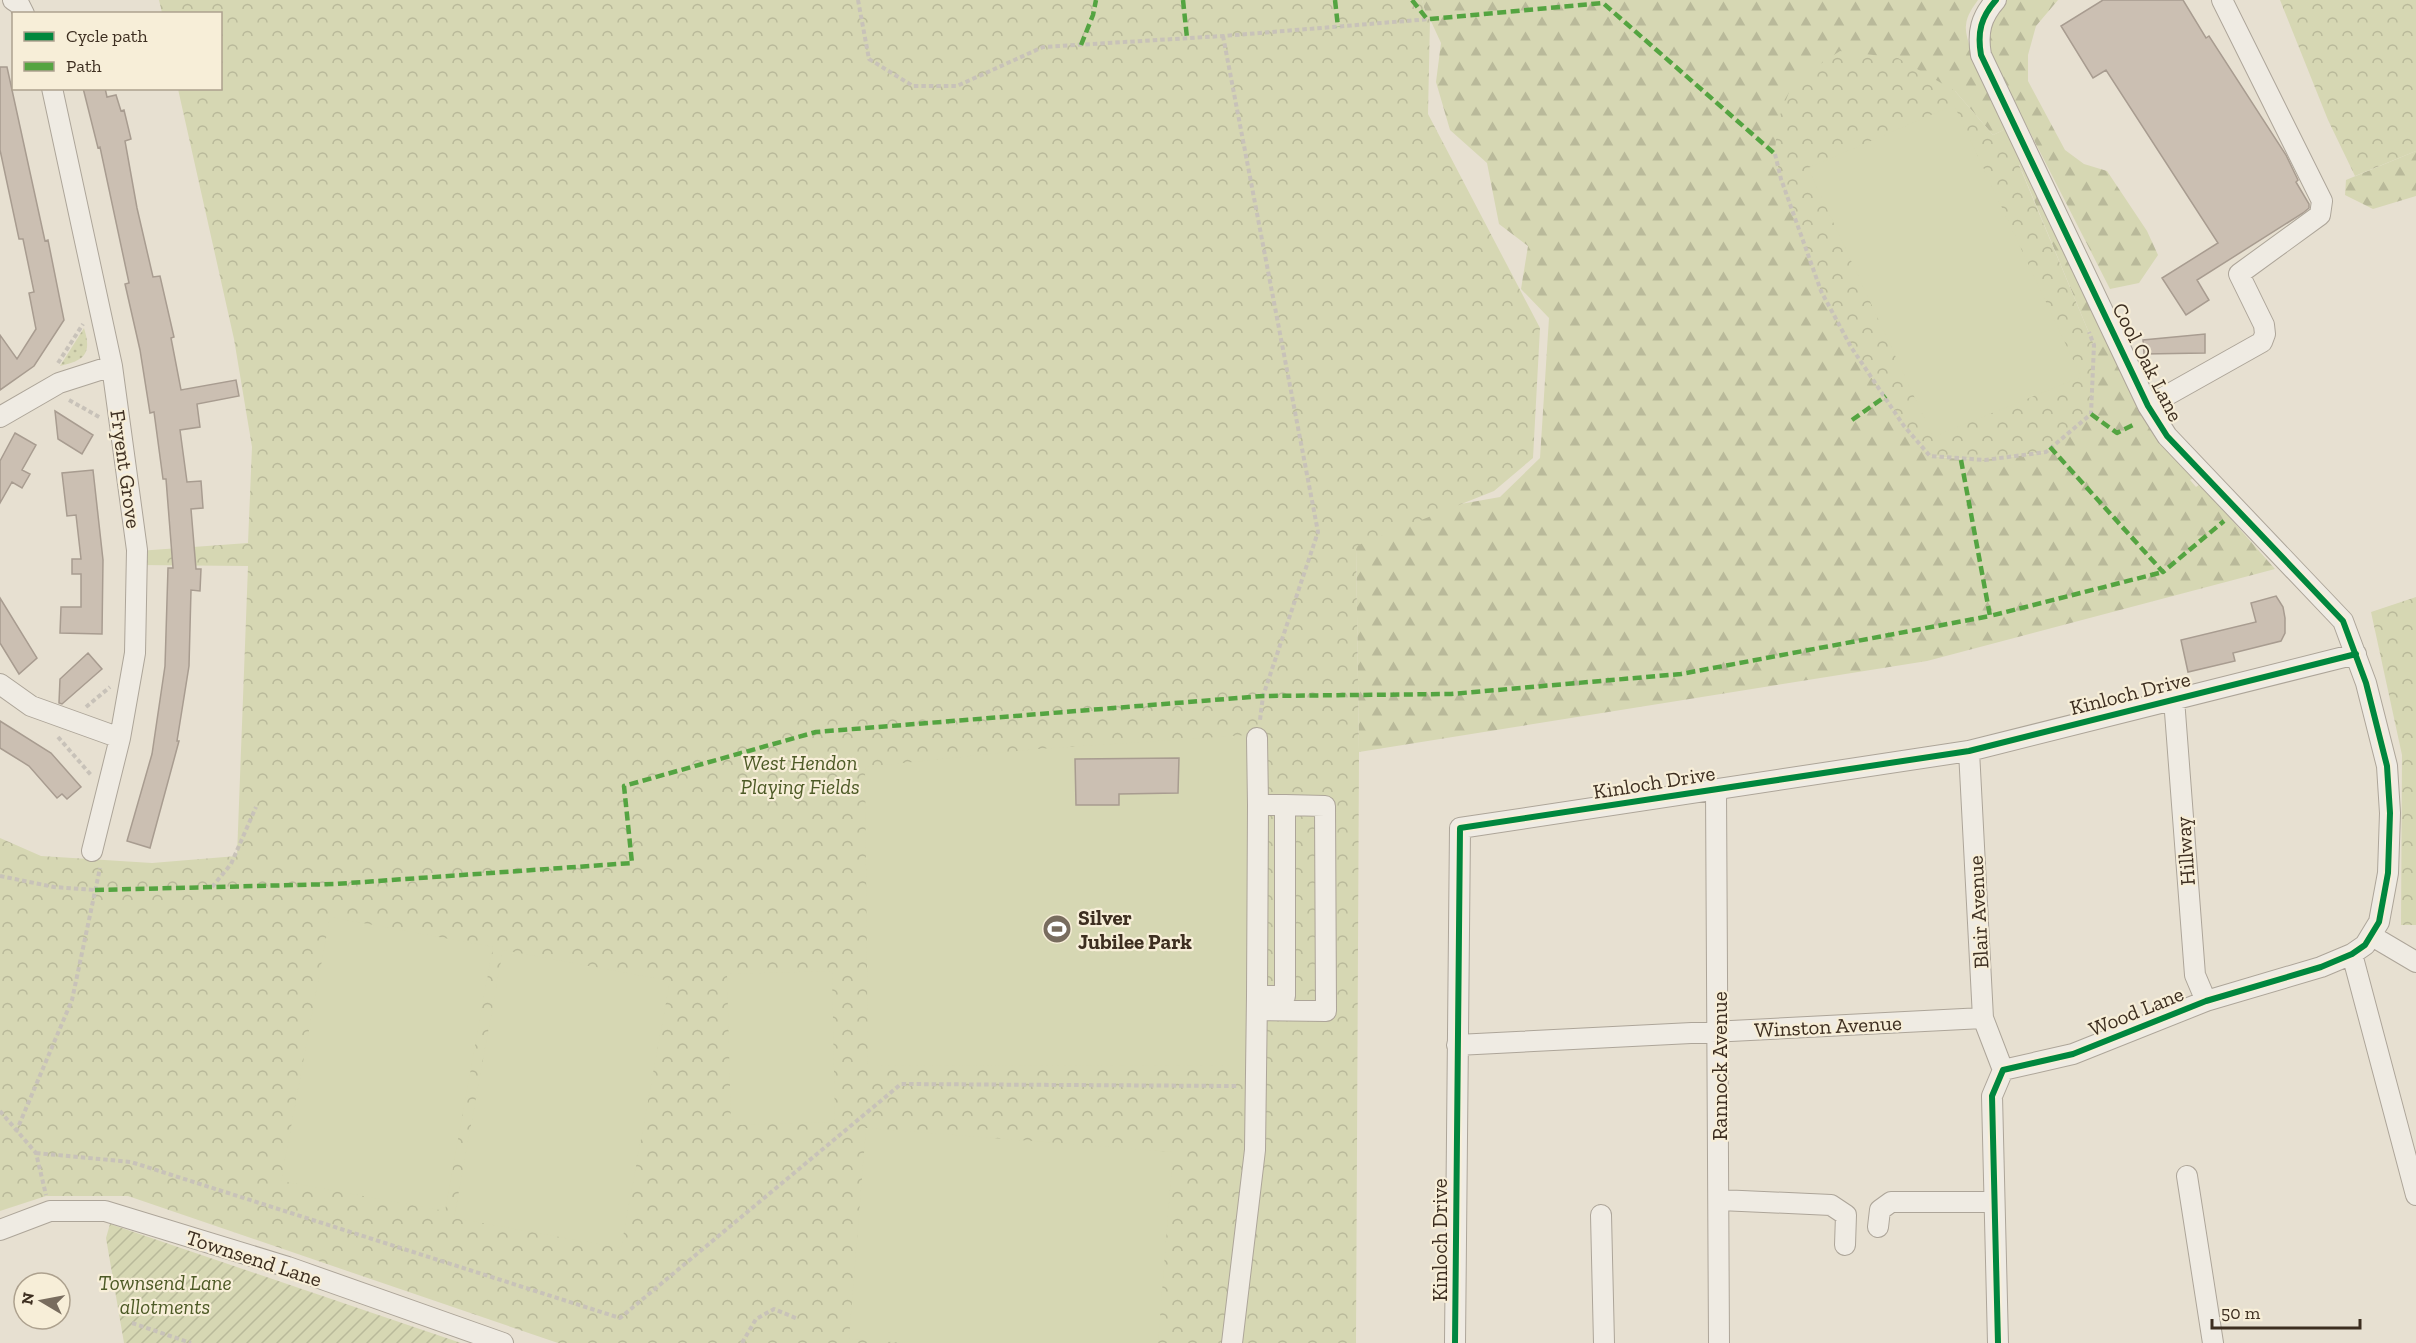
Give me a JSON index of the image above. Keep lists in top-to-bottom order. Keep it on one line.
{"streets":{"street":["Cool Oak Lane","Fryent Grove","Kinloch Drive","Hillway","Blair Avenue","Wood Lane","Winston Avenue","Rannock Avenue","Townsend Lane"]},"crossings":[["Cool Oak Lane","Kinloch Drive"],["Cool Oak Lane","Wood Lane"],["Kinloch Drive","Hillway"],["Kinloch Drive","Blair Avenue"],["Kinloch Drive","Winston Avenue"],["Kinloch Drive","Rannock Avenue"],["Hillway","Wood Lane"],["Blair Avenue","Wood Lane"],["Blair Avenue","Winston Avenue"],["Winston Avenue","Rannock Avenue"]],"parks":["West Hendon Playing Fields","Townsend Lane allotments"],"places":{"sports":["Silver Jubilee Park"]},"legend":["Cycle path","Path"],"scale_bar":"50 m","north":"left"}
